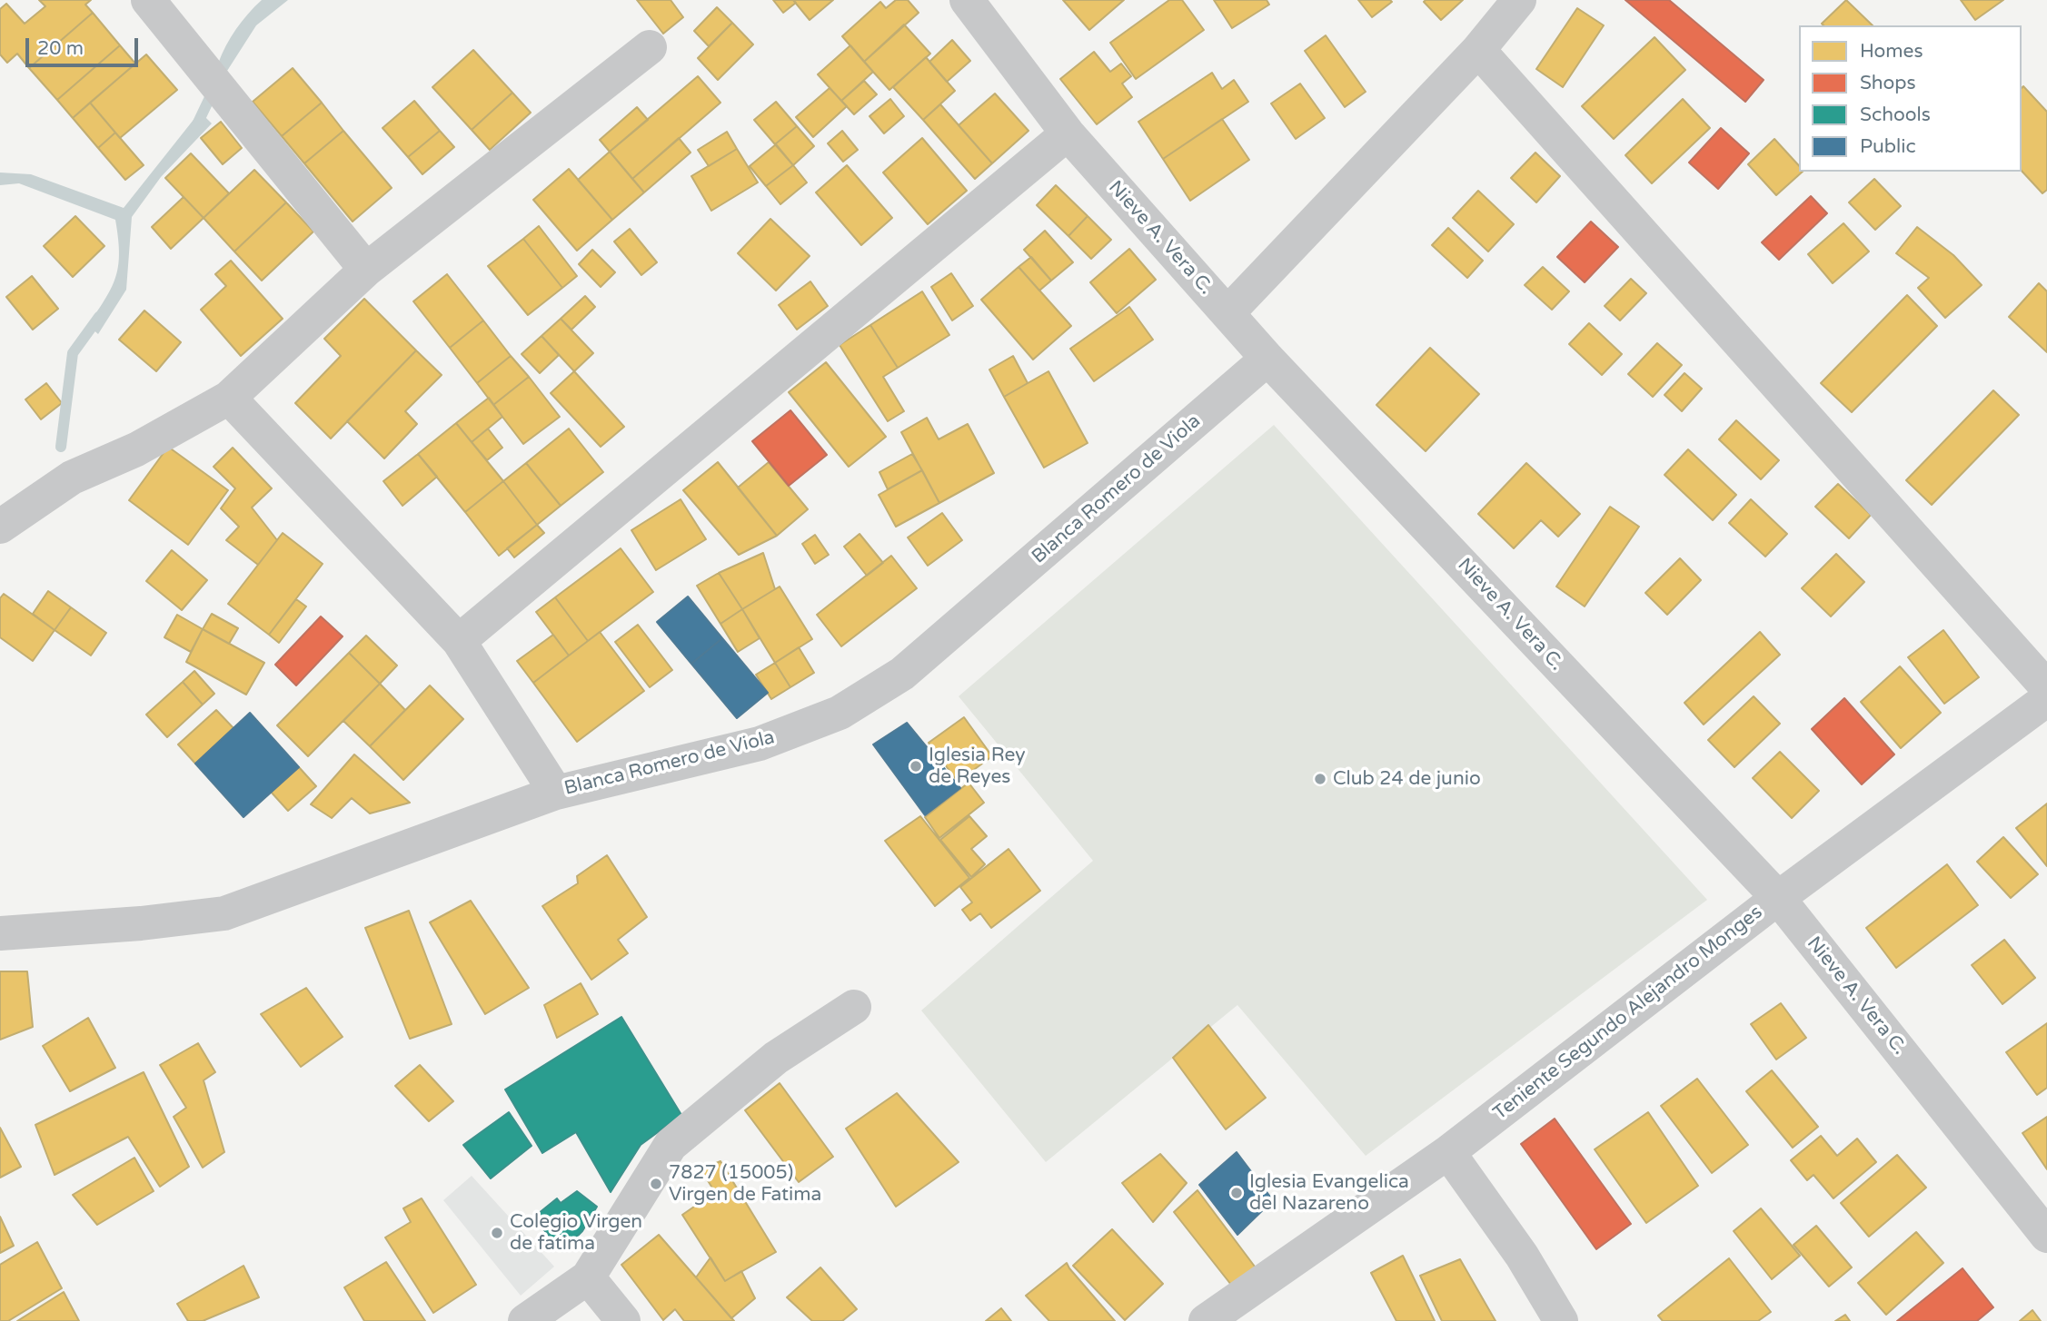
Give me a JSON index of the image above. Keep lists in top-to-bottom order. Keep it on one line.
{"streets":{"street":["Nieve A. Vera C.","Blanca Romero de Viola","Teniente Segundo Alejandro Monges"]},"crossings":[["Nieve A. Vera C.","Blanca Romero de Viola"],["Nieve A. Vera C.","Teniente Segundo Alejandro Monges"]],"places":["Iglesia Rey de Reyes","Club 24 de junio","7827 (15005) Virgen de Fatima","Iglesia Evangelica del Nazareno","Colegio Virgen de fatima"],"legend":["Homes","Shops","Schools","Public"],"scale_bar":"20 m"}
